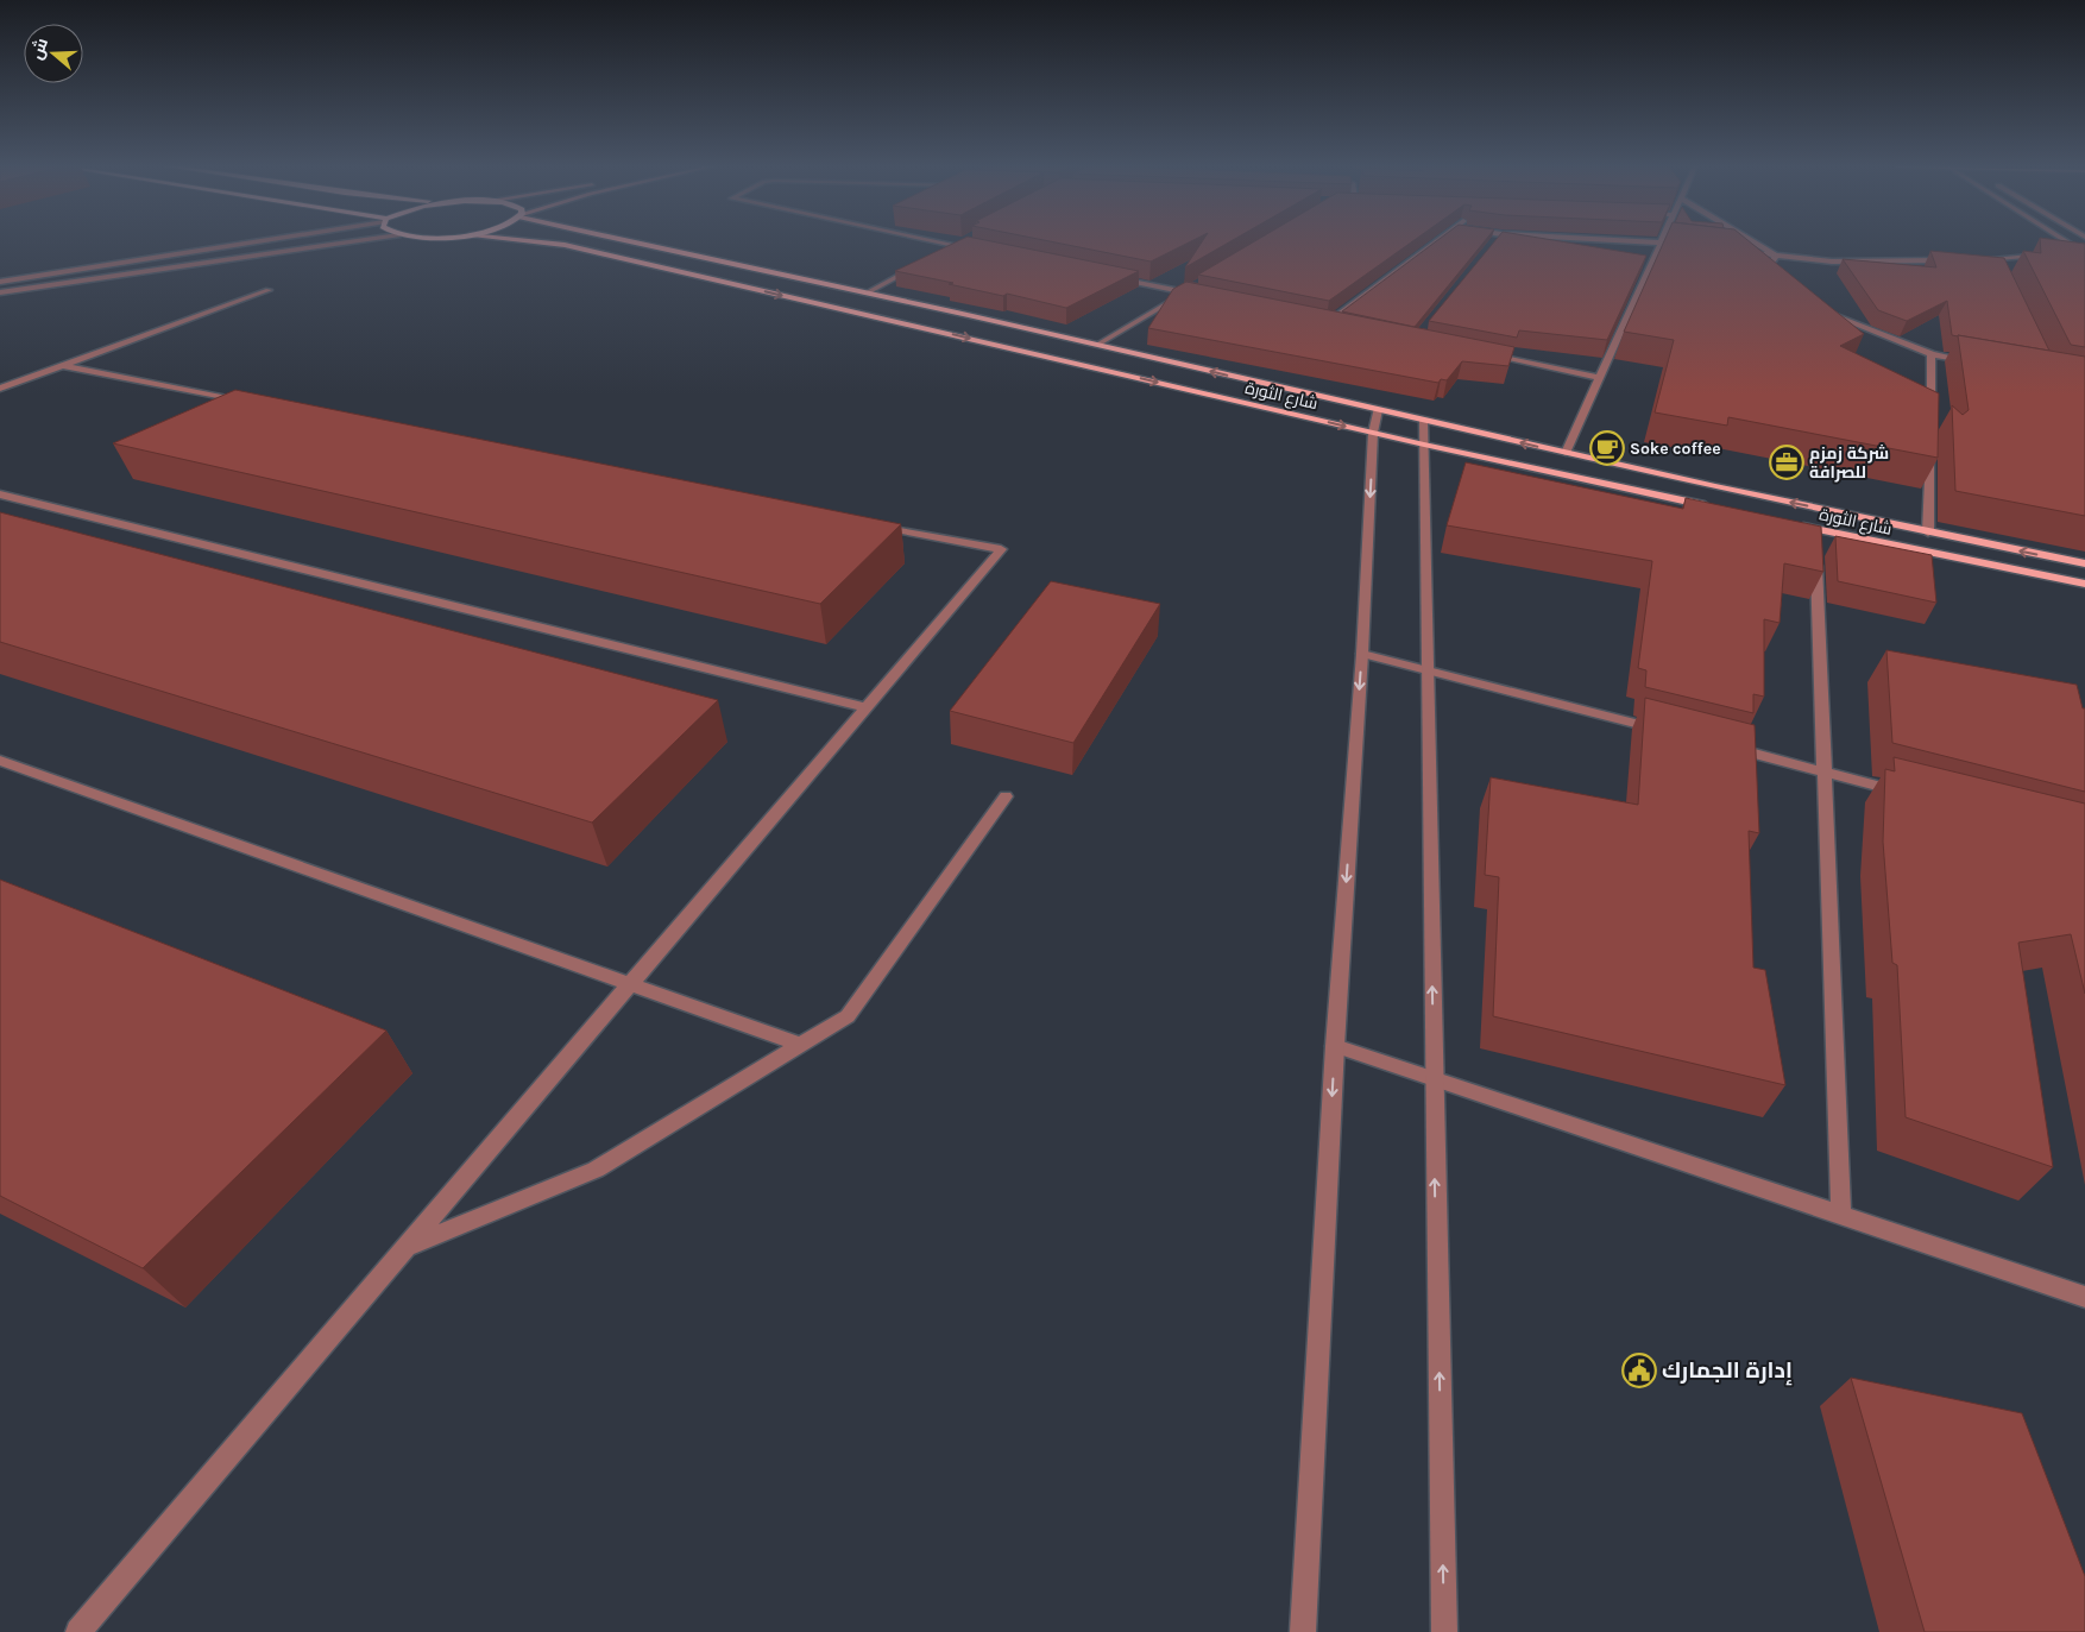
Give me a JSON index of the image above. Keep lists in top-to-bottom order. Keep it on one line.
{"streets":{"main road":["شارع الثورة"]},"places":{"cafe":["Soke coffee"],"office":["شركة زمزم للصرافة"],"public building":["إدارة الجمارك"]},"north":"left"}
